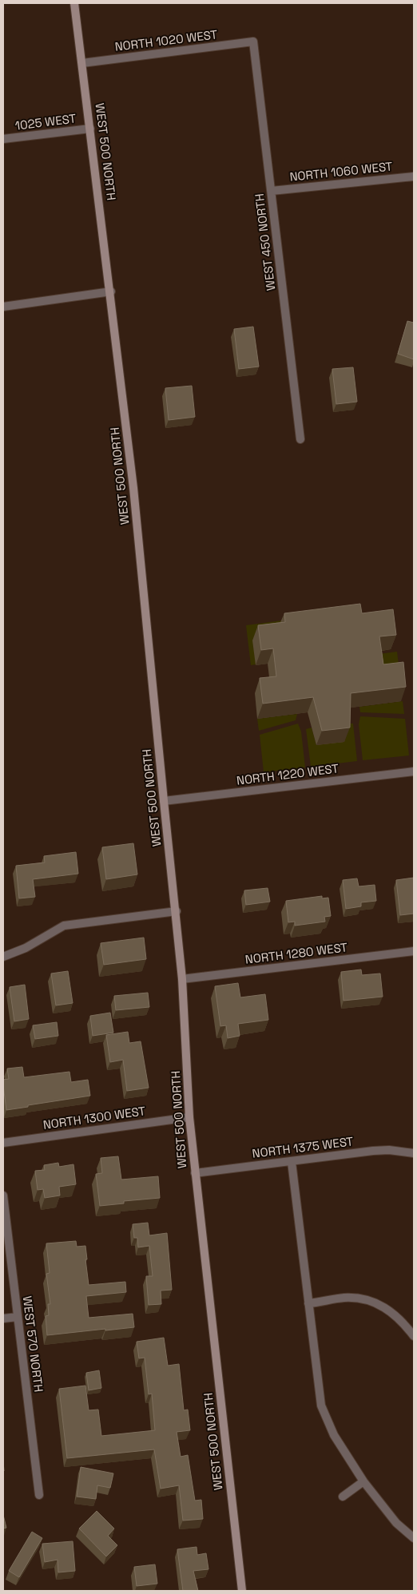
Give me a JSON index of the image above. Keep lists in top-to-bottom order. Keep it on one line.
{"streets":{"street":["NORTH 1020 WEST","1025 WEST","WEST 500 NORTH","NORTH 1060 WEST","WEST 450 NORTH","NORTH 1220 WEST","NORTH 1280 WEST","NORTH 1300 WEST","NORTH 1375 WEST","WEST 570 NORTH"]},"crossings":[["NORTH 1020 WEST","WEST 500 NORTH"],["NORTH 1020 WEST","WEST 450 NORTH"],["1025 WEST","WEST 500 NORTH"],["WEST 500 NORTH","NORTH 1220 WEST"],["WEST 500 NORTH","NORTH 1280 WEST"],["WEST 500 NORTH","NORTH 1300 WEST"],["WEST 500 NORTH","NORTH 1375 WEST"],["NORTH 1060 WEST","WEST 450 NORTH"]]}
